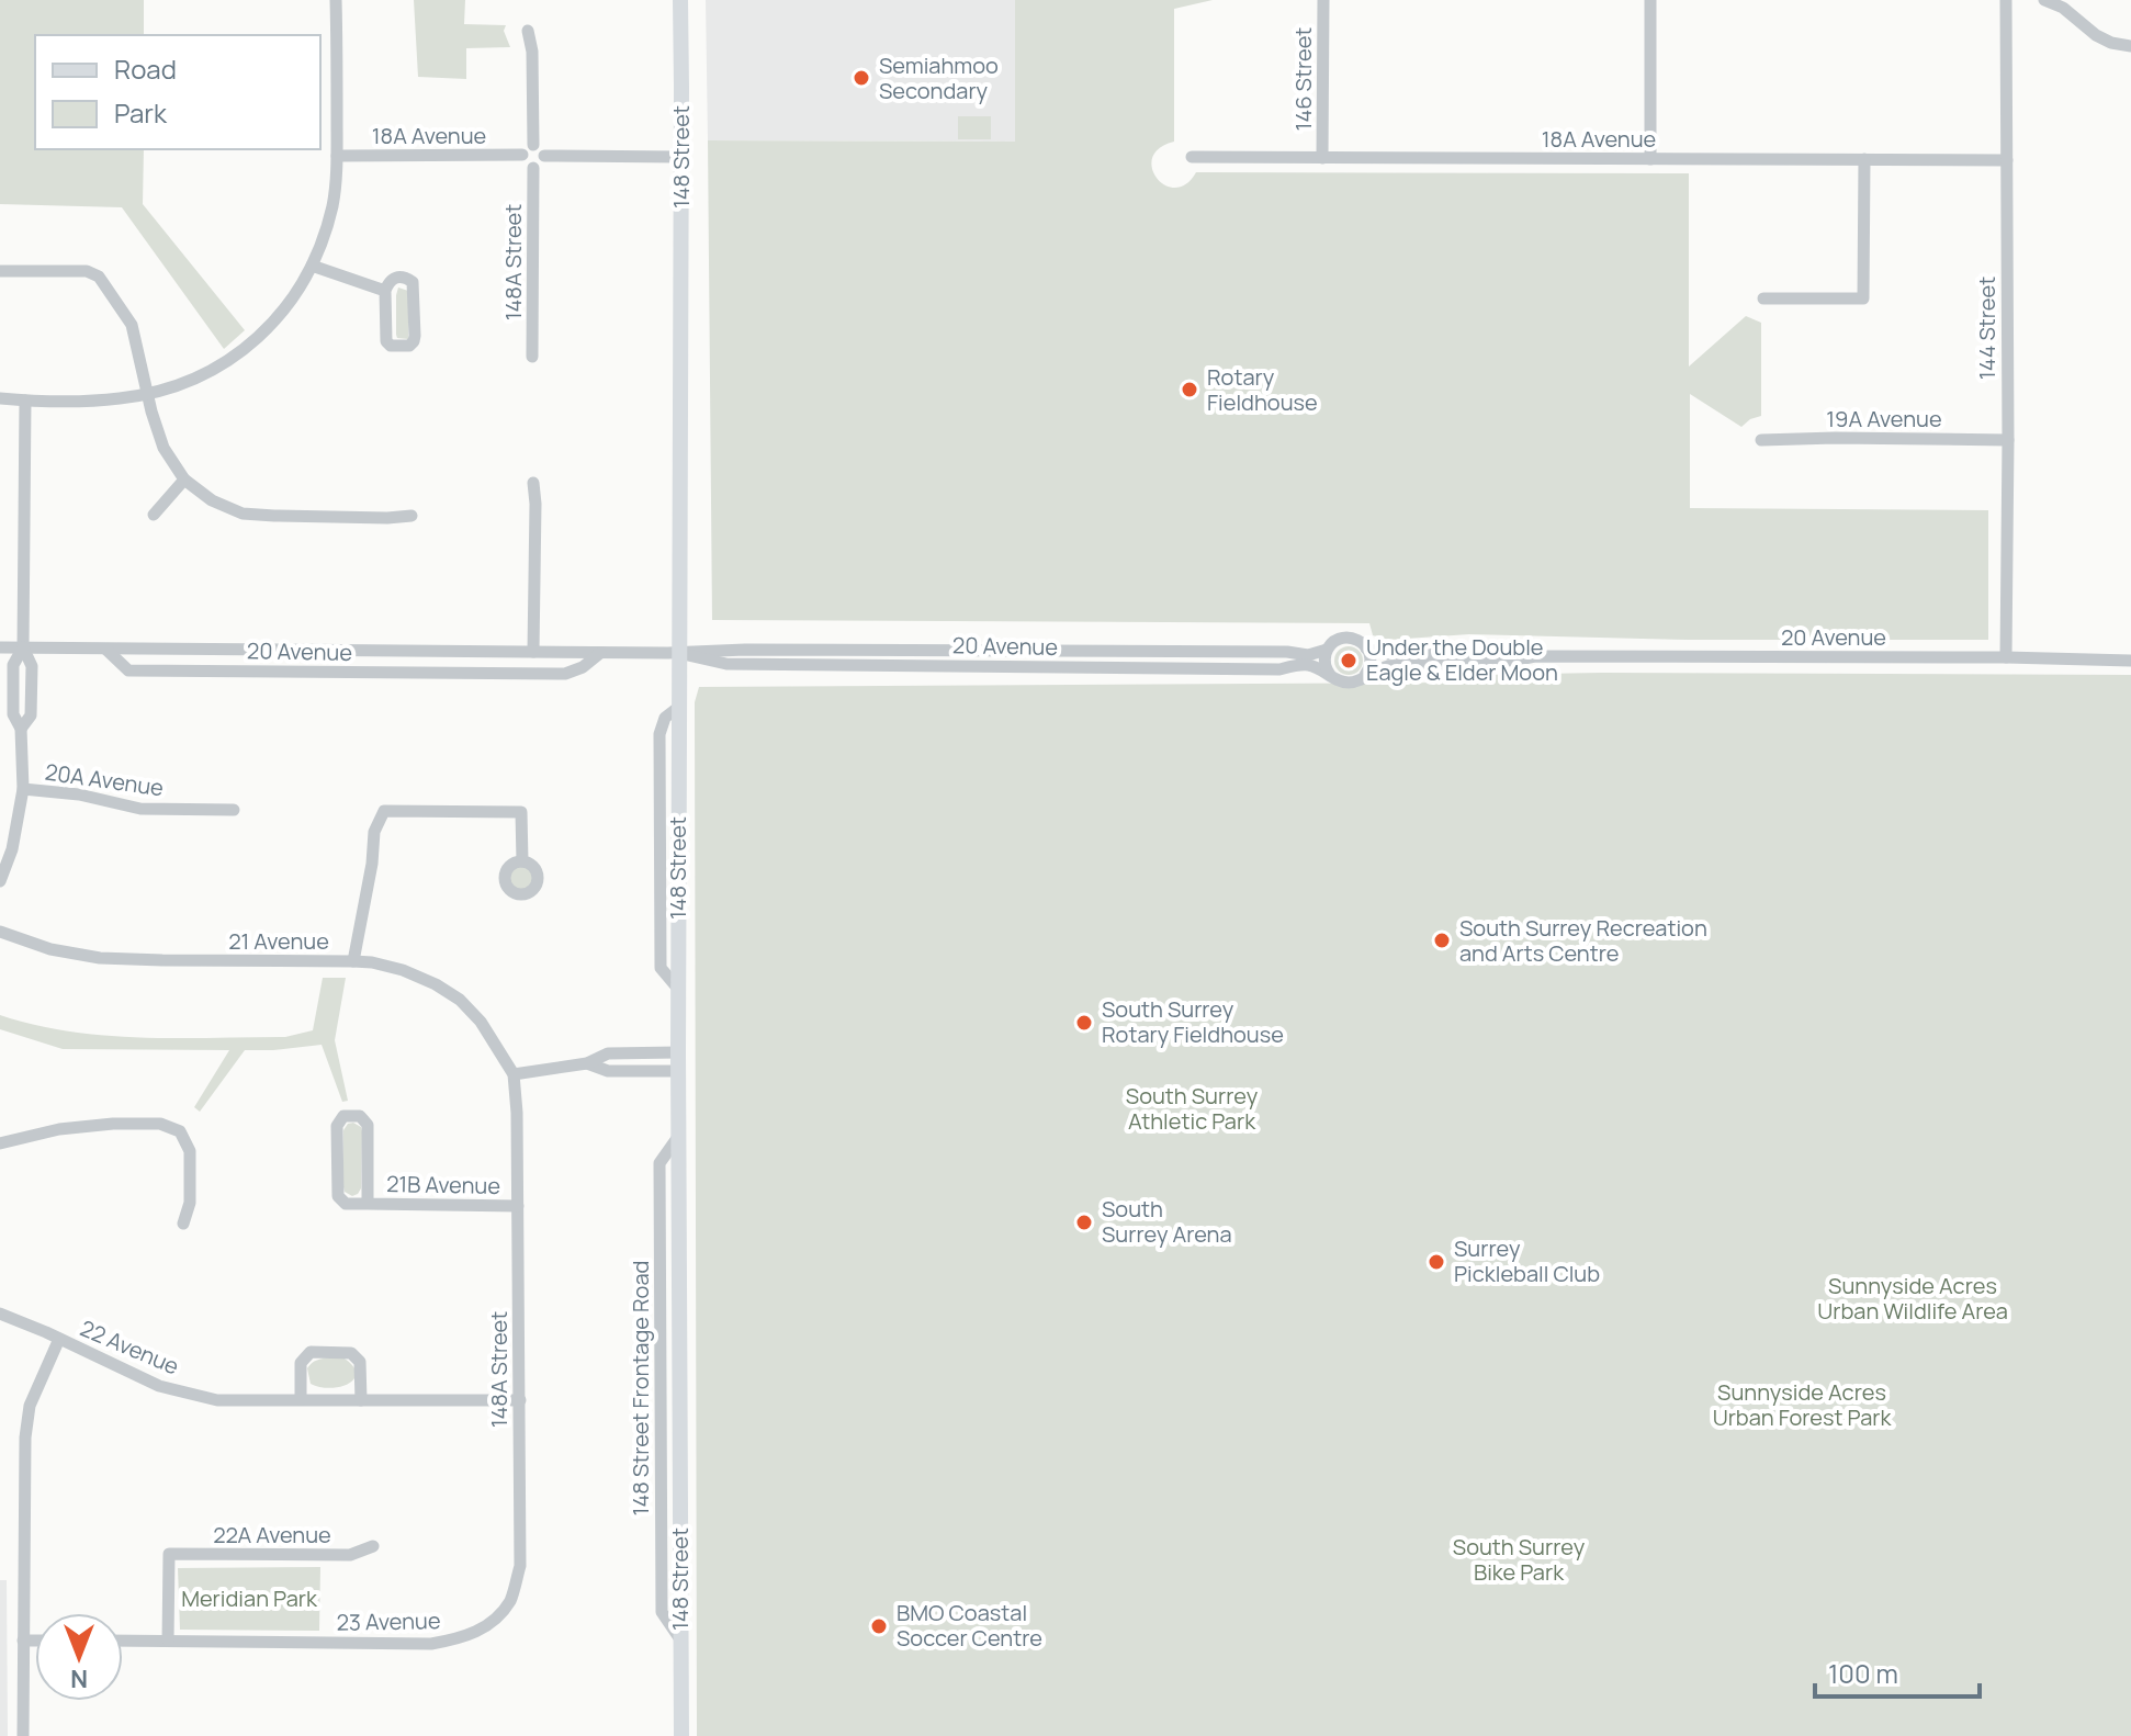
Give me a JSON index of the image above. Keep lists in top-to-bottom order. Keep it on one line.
{"streets":{"main road":["148 Street"],"street":["146 Street","18A Avenue","148A Street","144 Street","19A Avenue","20 Avenue","20A Avenue","21 Avenue","21B Avenue","22 Avenue","22A Avenue","23 Avenue"]},"crossings":[["146 Street","18A Avenue"],["18A Avenue","148A Street"],["18A Avenue","144 Street"],["148 Street","20 Avenue"],["148A Street","21 Avenue"],["148A Street","21B Avenue"],["148A Street","22 Avenue"],["148A Street","23 Avenue"],["144 Street","19A Avenue"],["144 Street","20 Avenue"],["22A Avenue","23 Avenue"]],"parks":["South Surrey Athletic Park","Sunnyside Acres Urban Wildlife Area","Sunnyside Acres Urban Forest Park","South Surrey Bike Park","Meridian Park"],"places":["Semiahmoo Secondary","Rotary Fieldhouse","Under the Double Eagle & Elder Moon","South Surrey Recreation and Arts Centre","South Surrey Rotary Fieldhouse","South Surrey Arena","Surrey Pickleball Club","BMO Coastal Soccer Centre"],"legend":["Road","Park"],"scale_bar":"100 m","north":"bottom"}
